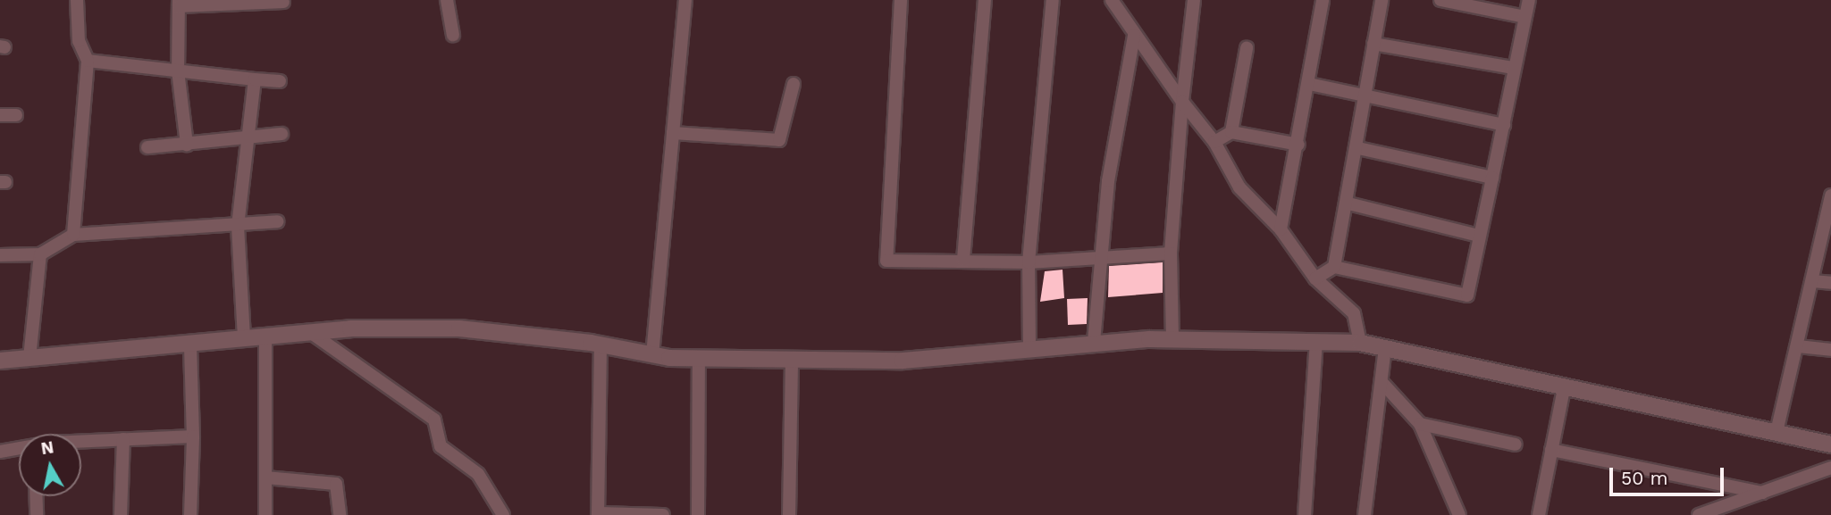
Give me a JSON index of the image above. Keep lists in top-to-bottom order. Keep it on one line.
{"scale_bar":"50 m","north":"top"}
